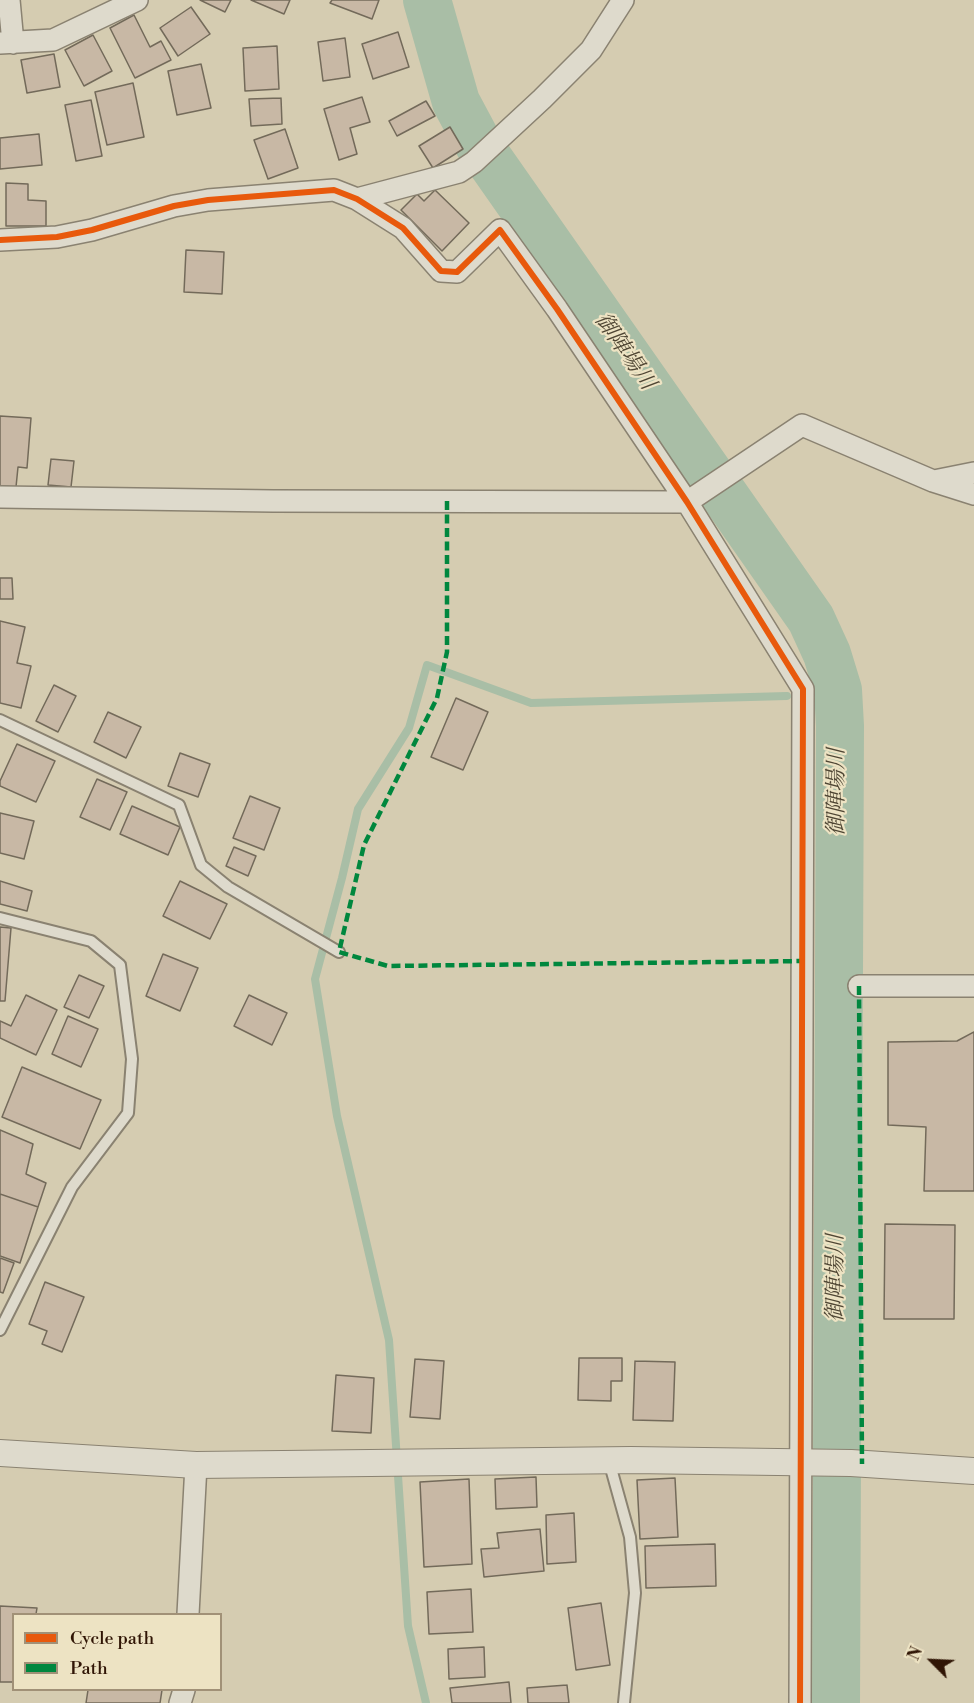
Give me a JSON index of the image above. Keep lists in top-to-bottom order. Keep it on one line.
{"water":["御陣場川"],"legend":["Cycle path","Path"],"north":"top left"}
